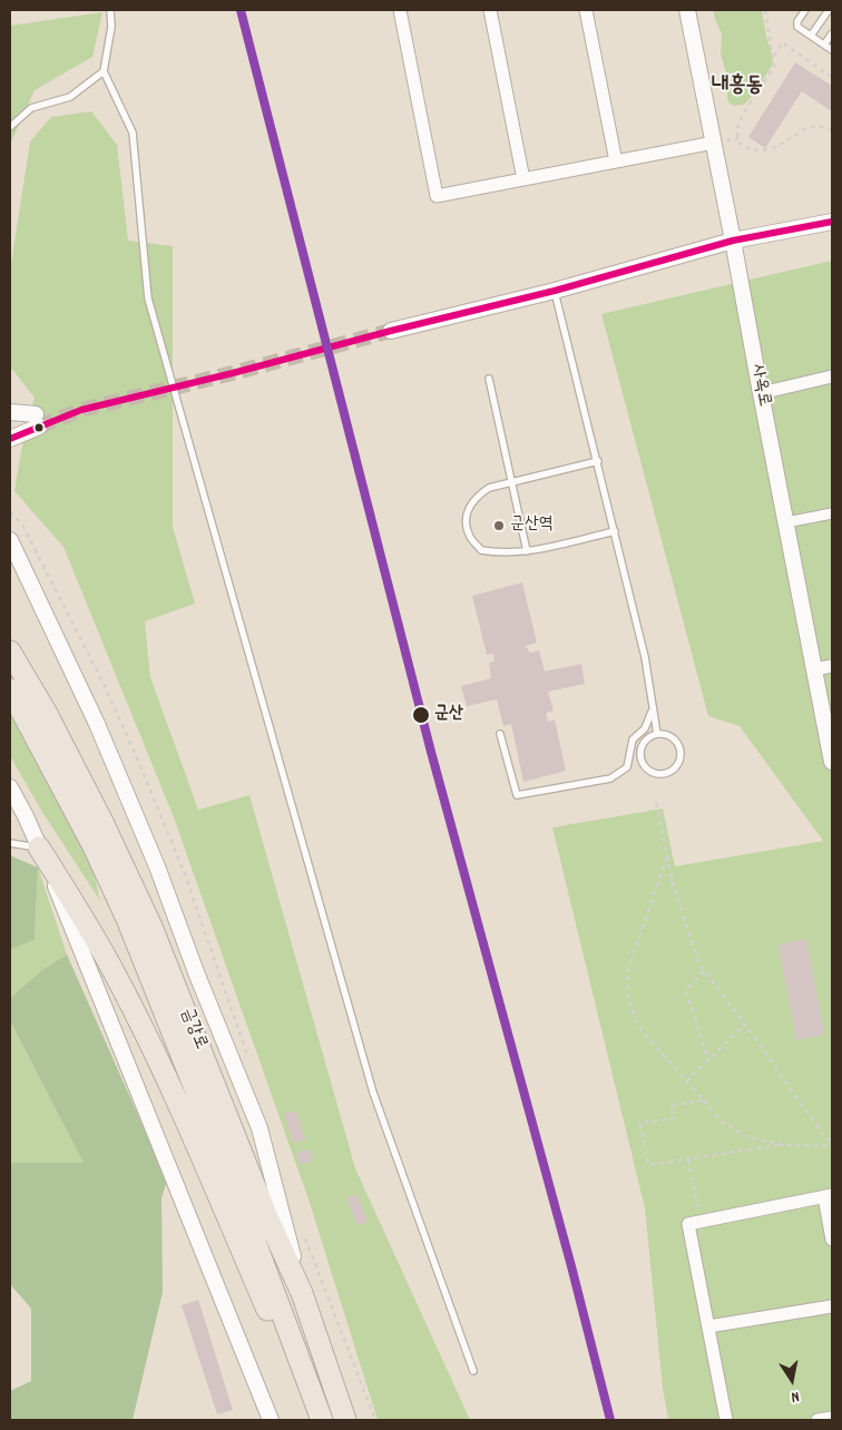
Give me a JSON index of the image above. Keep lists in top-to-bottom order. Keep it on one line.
{"streets":{"highway":["금강로"],"street":["사옥로"]},"districts":["내흥동"],"places":["군산역","군산"],"north":"bottom"}
